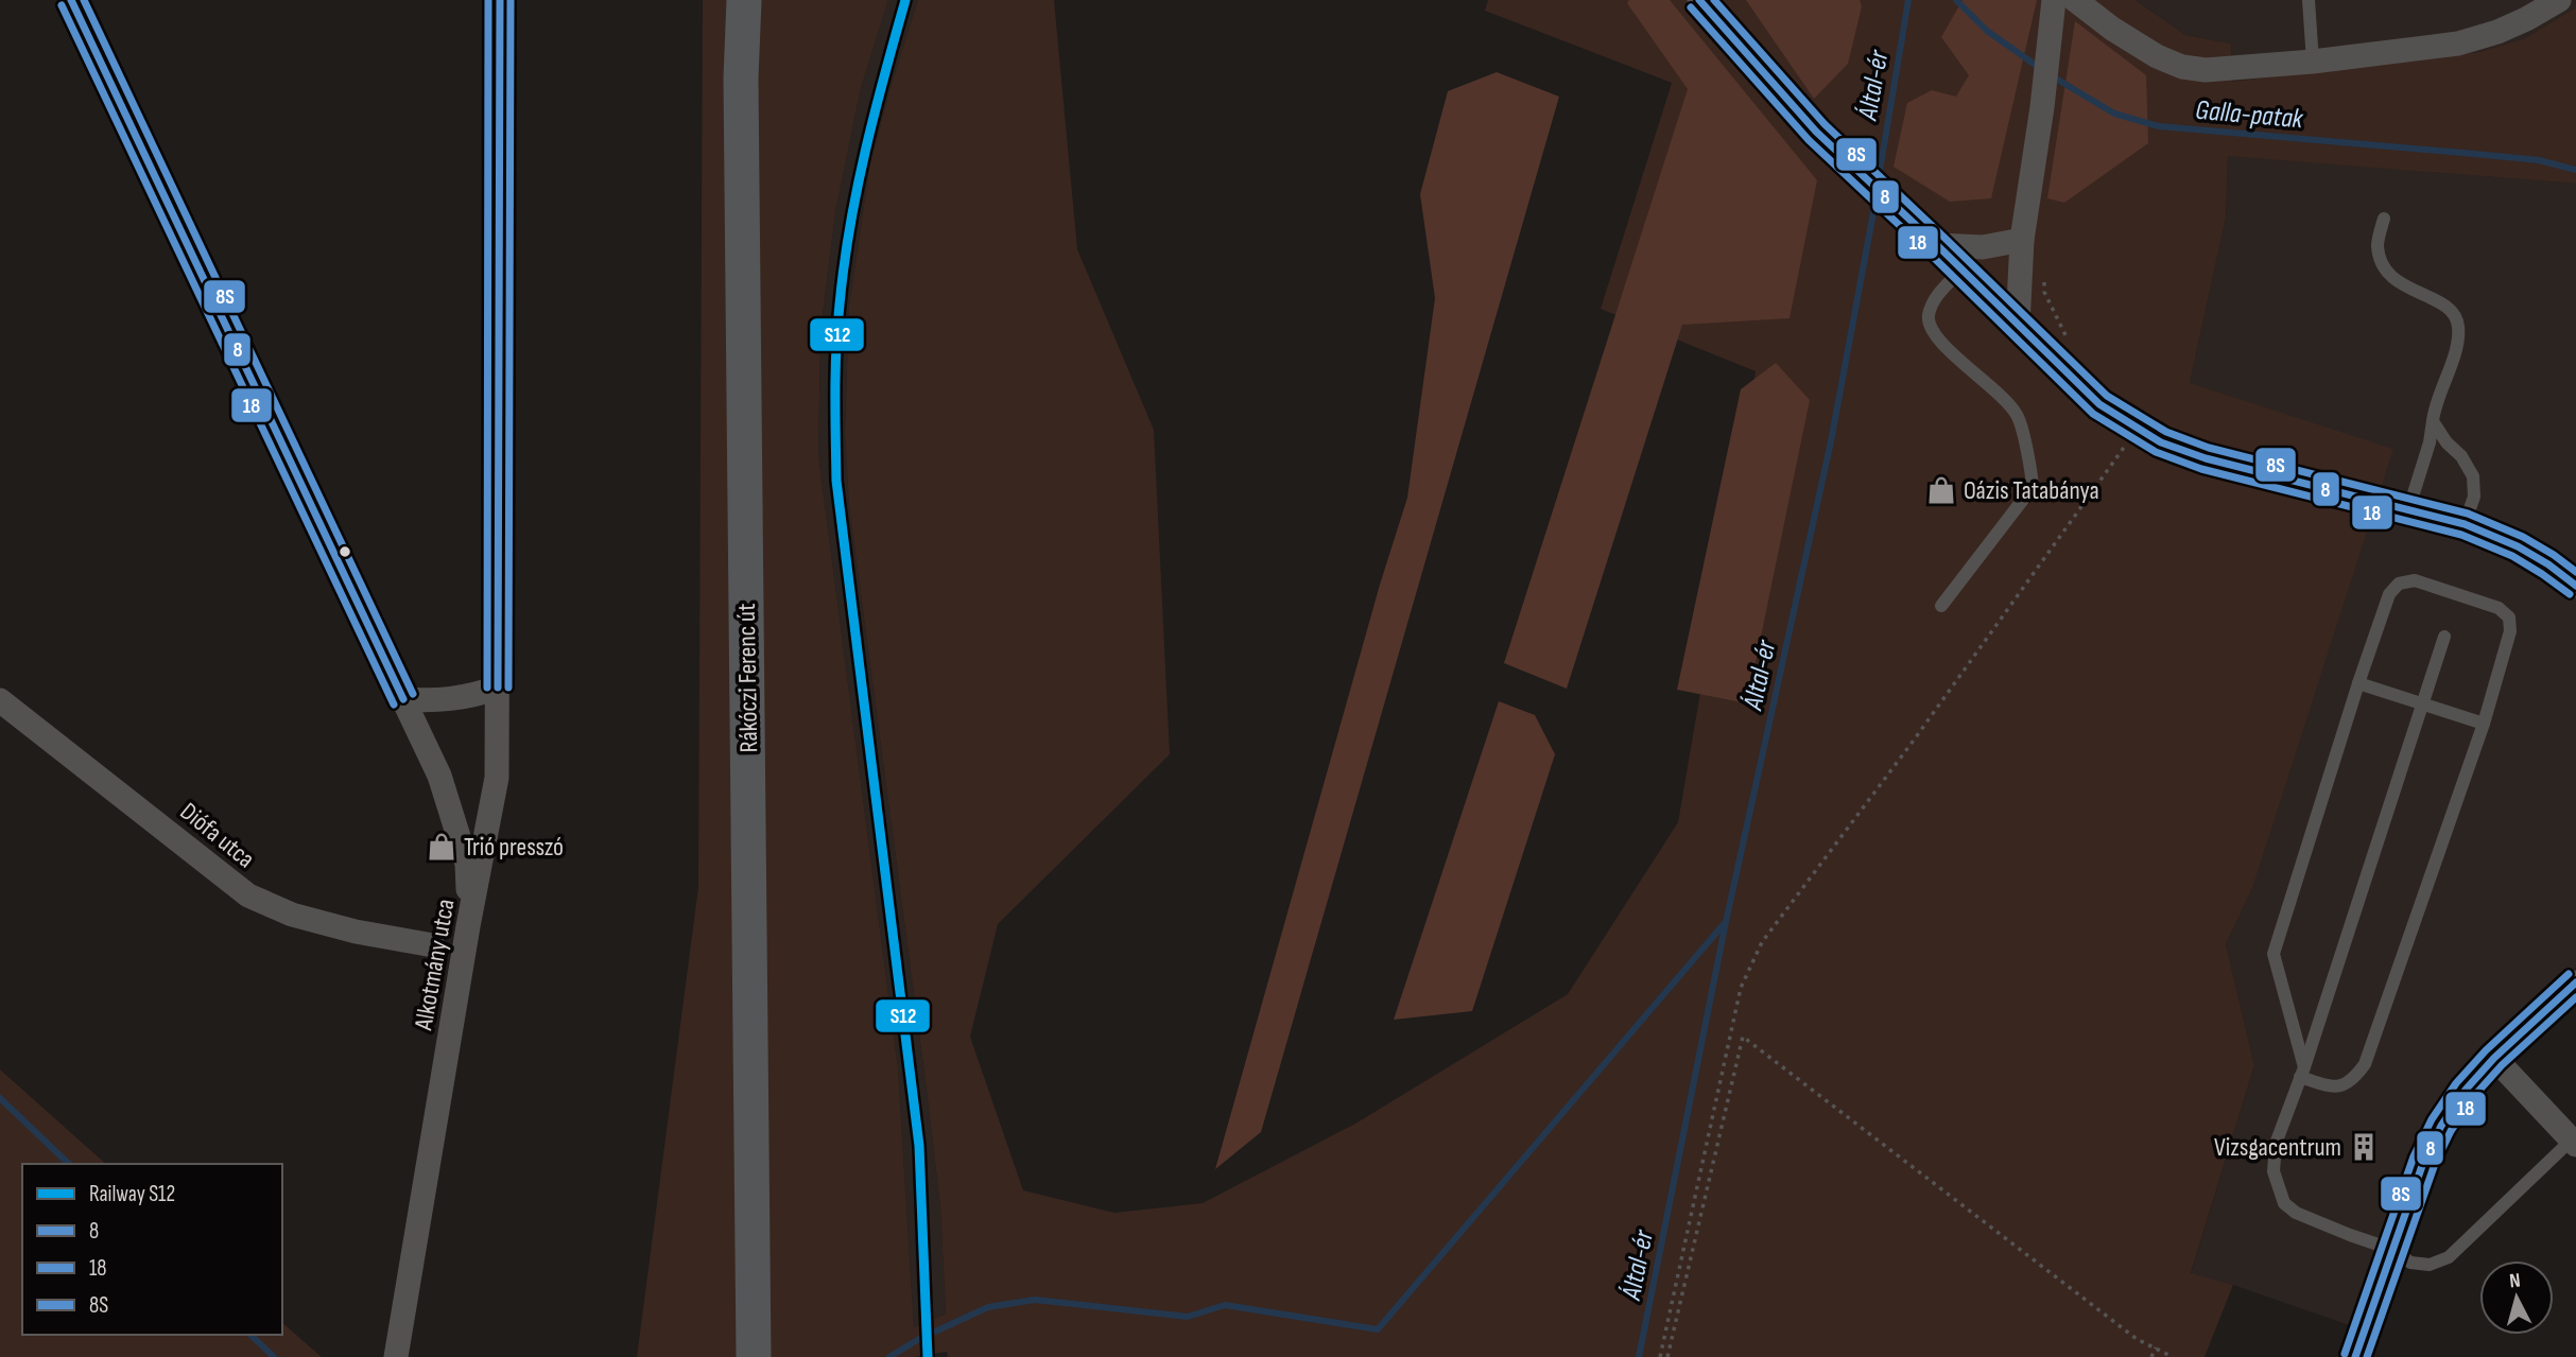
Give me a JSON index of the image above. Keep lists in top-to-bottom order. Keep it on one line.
{"streets":{"main road":["Rákóczi Ferenc út"],"street":["Diófa utca","Alkotmány utca"]},"water":["Által-ér","Galla-patak"],"places":{"shop":["Oázis Tatabánya","Trió presszó"],"building":["Vizsgacentrum"]},"lines":["rail line S12","transit line 8","transit line 18","transit line 8S"],"legend":["Railway S12","8","18","8S"],"north":"top"}
